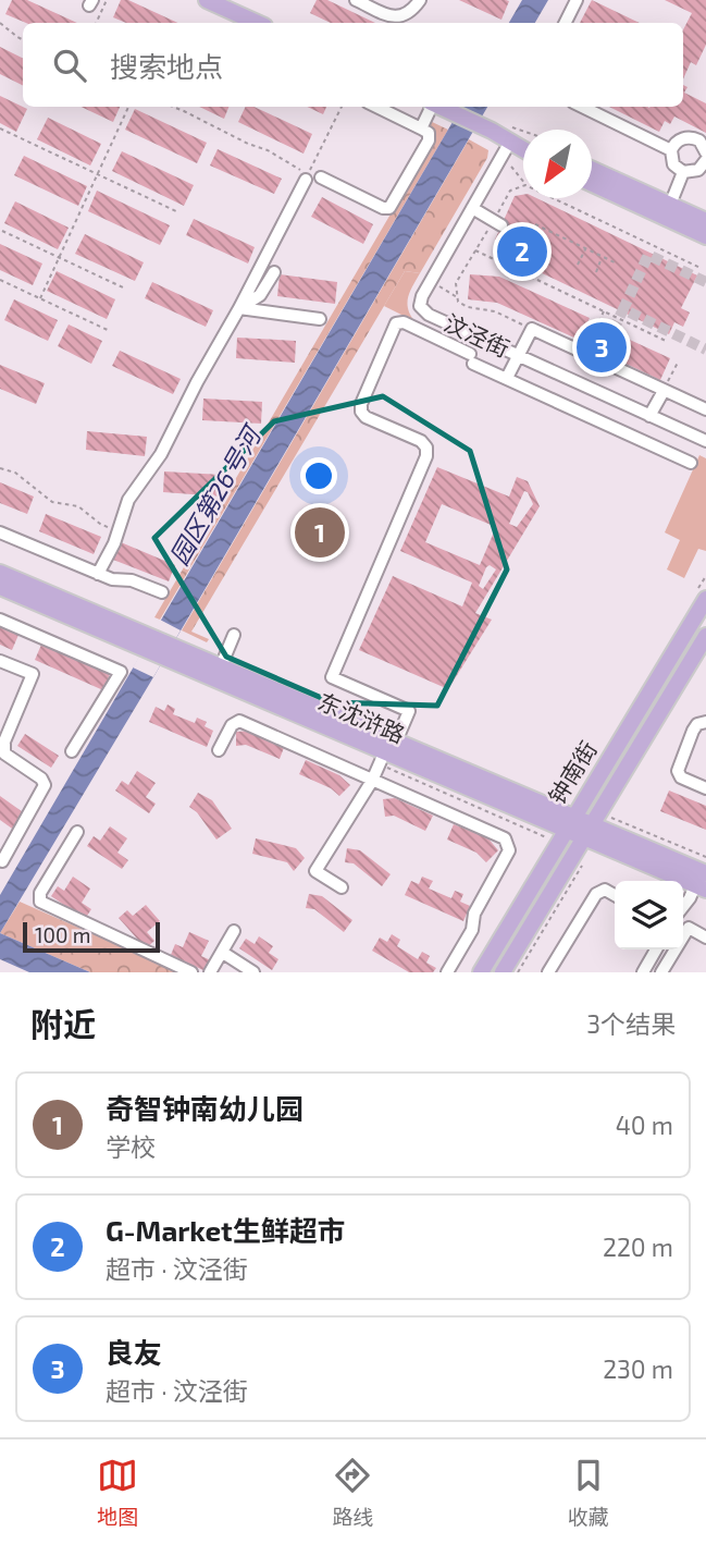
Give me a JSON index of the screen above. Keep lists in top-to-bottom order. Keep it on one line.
{"streets":{"main road":["东沈浒路","钟南街"],"street":["汶泾街"]},"crossings":[["东沈浒路","钟南街"]],"water":["园区第26号河"],"scale_bar":"100 m","north":"bottom left","page":{"search":"搜索地点","pins":["2","3","1"],"scale":"100 m","heading":["附近","3个结果"],"list":[{"mark":"1","name":"奇智钟南幼儿园","note":"学校","value":"40 m"},{"mark":"2","name":"G-Market生鲜超市","note":"超市 · 汶泾街","value":"220 m"},{"mark":"3","name":"良友","note":"超市 · 汶泾街","value":"230 m"}],"nav":["地图","路线","收藏"]}}
